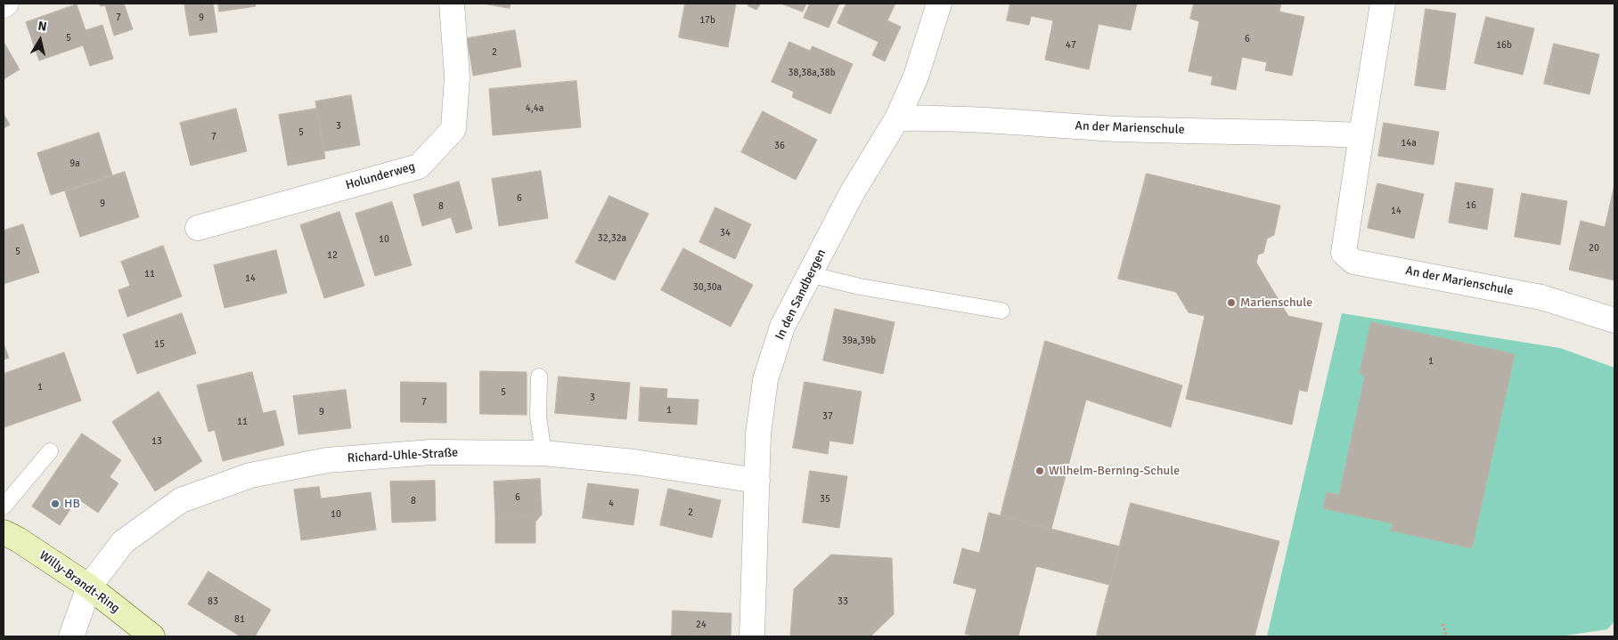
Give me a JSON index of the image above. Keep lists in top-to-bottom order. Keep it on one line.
{"streets":{"main road":["Willy-Brandt-Ring"],"street":["An der Marienschule","Holunderweg","In den Sandbergen","Richard-Uhle-Straße"]},"crossings":[["An der Marienschule","In den Sandbergen"],["In den Sandbergen","Richard-Uhle-Straße"],["Richard-Uhle-Straße","Willy-Brandt-Ring"]],"places":["Marienschule","Wilhelm-Berning-Schule","HB"],"house_numbers":["7","9","17b","5","6","47","16b","2","38,38a,38b","4,4a","3","5","7","14a","36","9a","6","9","16","8","14","34","32,32a","10","20","5","12","11","14","30,30a","39a,39b","15","1","1","5","3","7","1","9","37","11","13","6","35","8","4","2","10","83","33","81","24"],"north":"top"}
